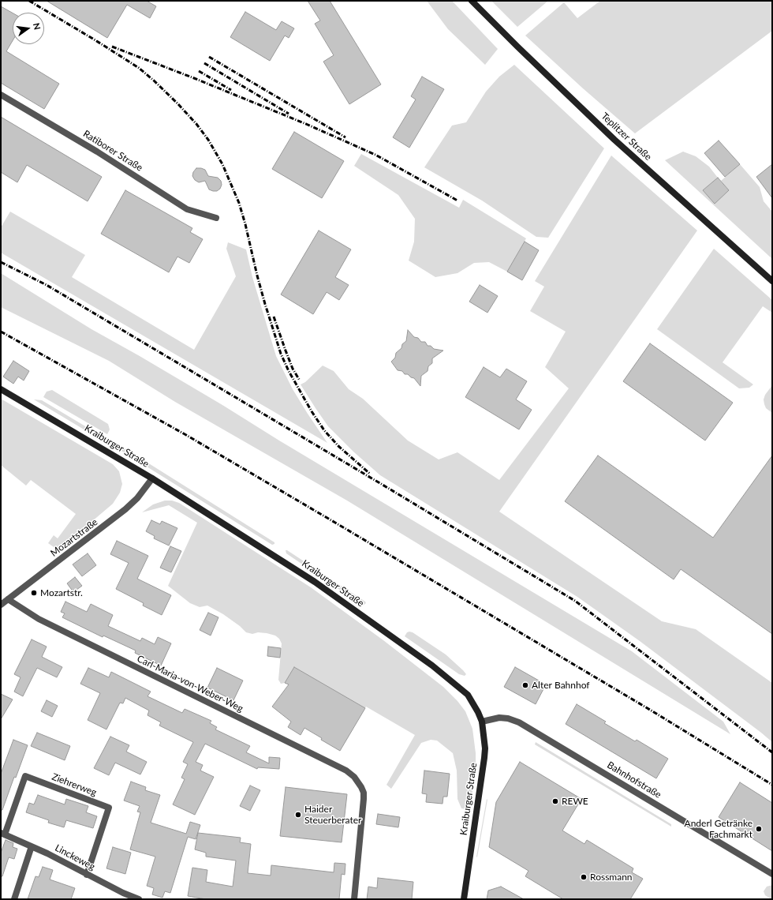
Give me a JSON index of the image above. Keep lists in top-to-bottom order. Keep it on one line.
{"streets":{"main road":["Teplitzer Straße","Kraiburger Straße"],"street":["Ratiborer Straße","Mozartstraße","Carl-Maria-von-Weber-Weg","Bahnhofstraße","Ziehrerweg","Linckeweg"]},"crossings":[["Kraiburger Straße","Mozartstraße"],["Kraiburger Straße","Bahnhofstraße"],["Mozartstraße","Carl-Maria-von-Weber-Weg"],["Ziehrerweg","Linckeweg"]],"places":["Mozartstr.","Alter Bahnhof","REWE","Haider Steuerberater","Anderl Getränke Fachmarkt","Rossmann"],"north":"right"}
